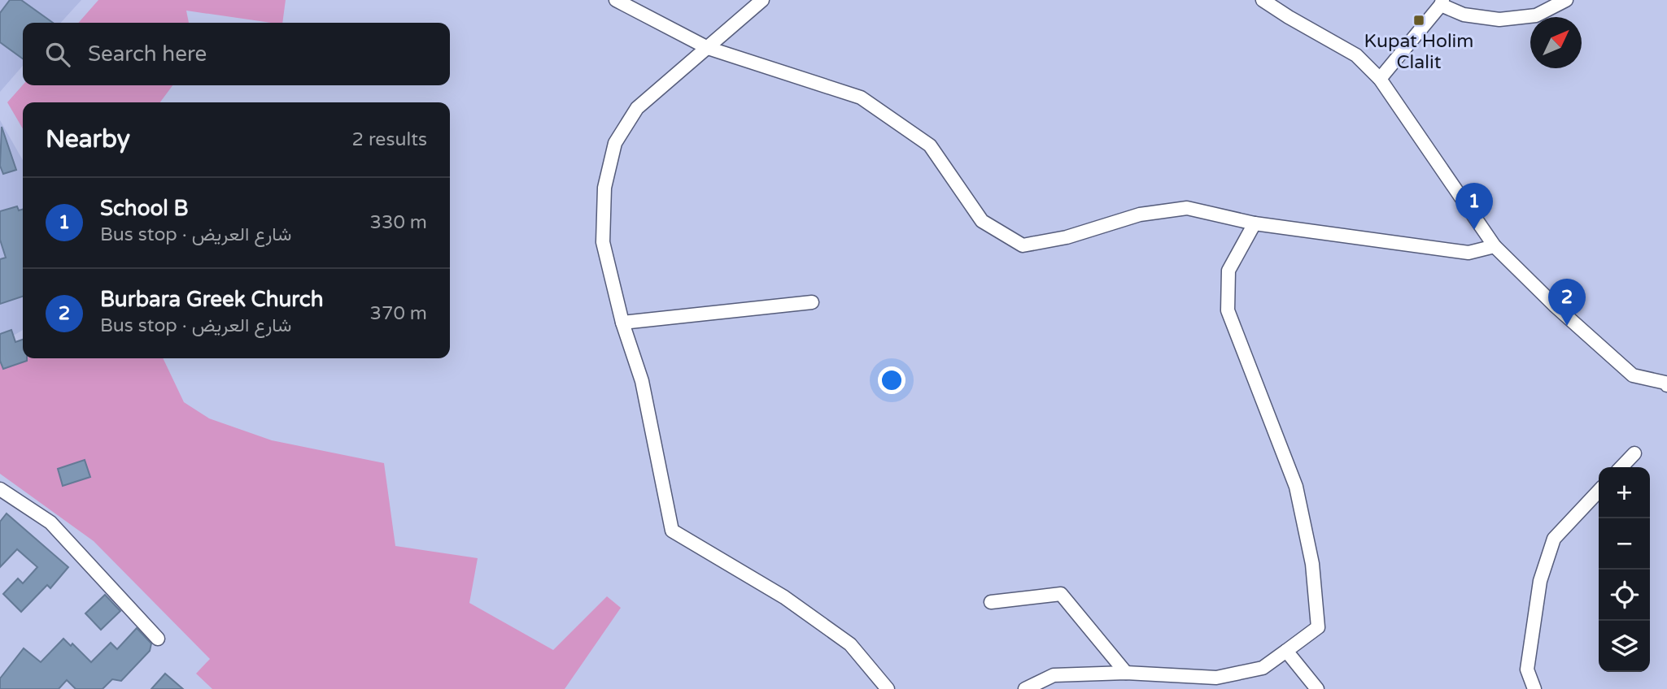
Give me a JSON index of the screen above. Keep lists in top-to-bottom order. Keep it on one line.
{"places":{"transit":["Kupat Holim Clalit"]},"north":"top right","page":{"search":"Search here","heading":["Nearby","2 results"],"list":[{"mark":"1","name":"School B","note":"Bus stop · شارع العريض","value":"330 m"},{"mark":"2","name":"Burbara Greek Church","note":"Bus stop · شارع العريض","value":"370 m"}],"pins":["1","2"],"map_buttons":["+","−"]}}
